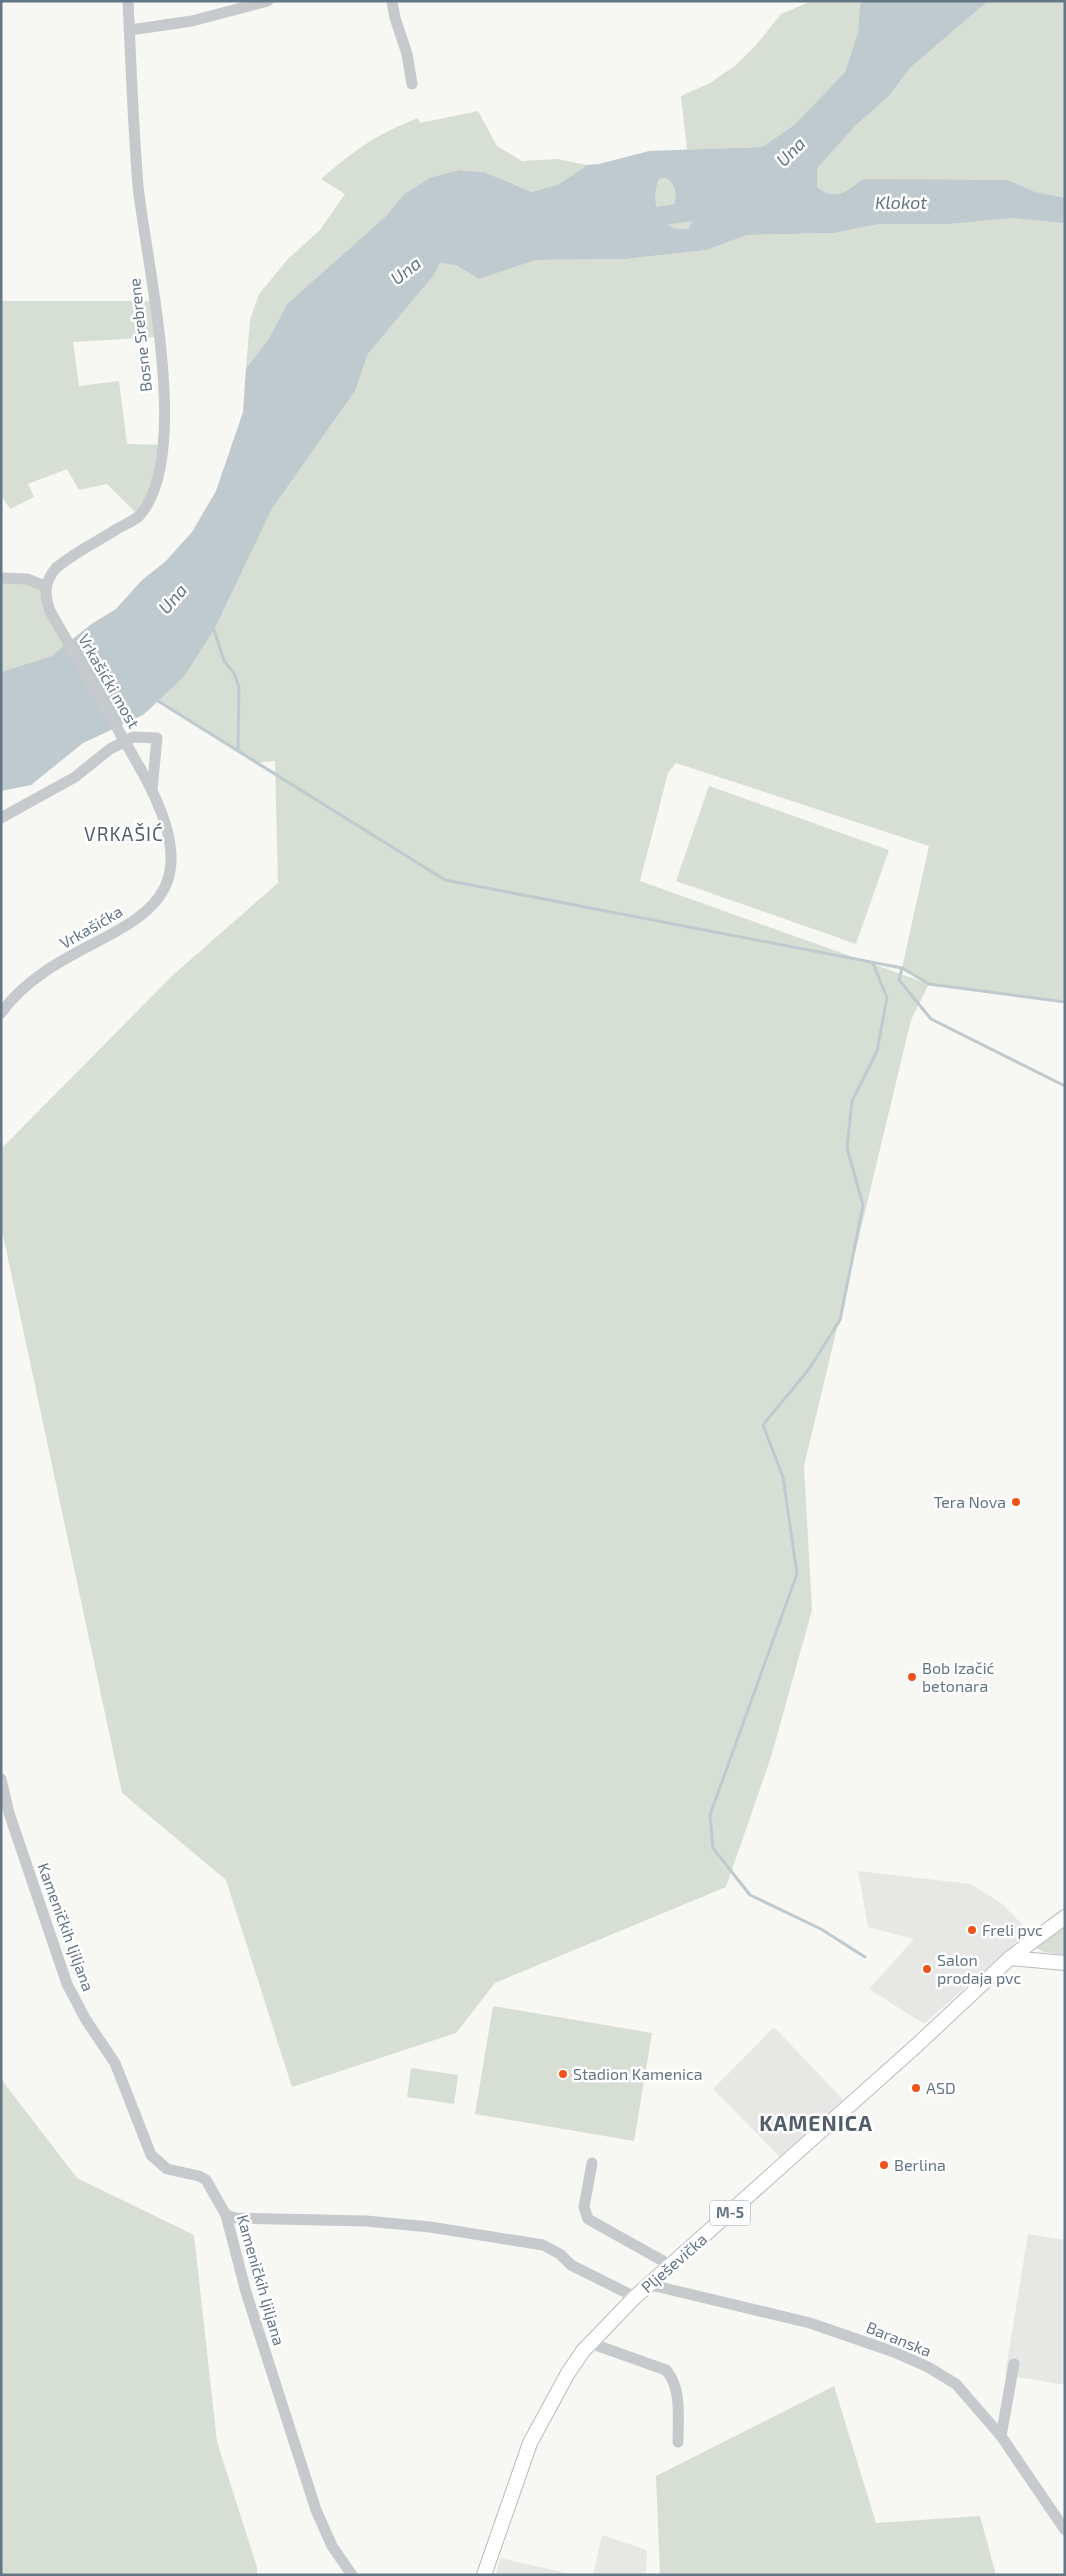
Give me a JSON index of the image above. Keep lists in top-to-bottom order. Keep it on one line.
{"streets":{"main road":["M-5","Plješevička"],"street":["Bosne Srebrene","Vrkašićki most","Vrkašićka","Kameničkih ljiljana","Baranska"]},"crossings":[["Bosne Srebrene","Vrkašićki most"],["Vrkašićki most","Vrkašićka"],["Plješevička","Baranska"]],"districts":["VRKAŠIĆ","KAMENICA"],"water":["Una","Klokot"],"places":["Tera Nova","Bob Izačić betonara","Freli pvc","Salon prodaja pvc","Stadion Kamenica","ASD","Berlina"]}
